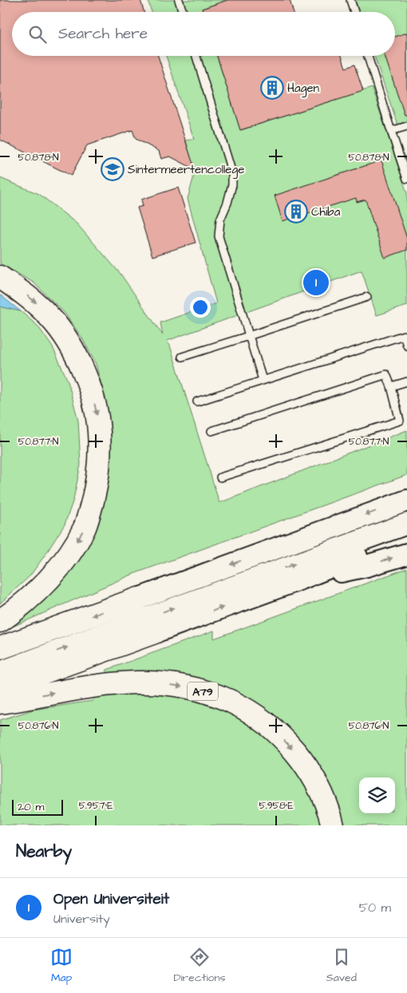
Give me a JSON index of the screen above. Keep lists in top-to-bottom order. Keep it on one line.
{"streets":{"highway":["A79"]},"places":{"building":["Hagen","Chiba"],"school or university":["Sintermeertencollege"]},"scale_bar":"20 m","page":{"search":"Search here","pins":"1","scale":"20 m","heading":"Nearby","list":[{"mark":"1","name":"Open Universiteit","note":"University","value":"50 m"}],"nav":["Map","Directions","Saved"]},"coordinates":["50.878°N","50.877°N","50.876°N","5.957°E","5.958°E"]}
